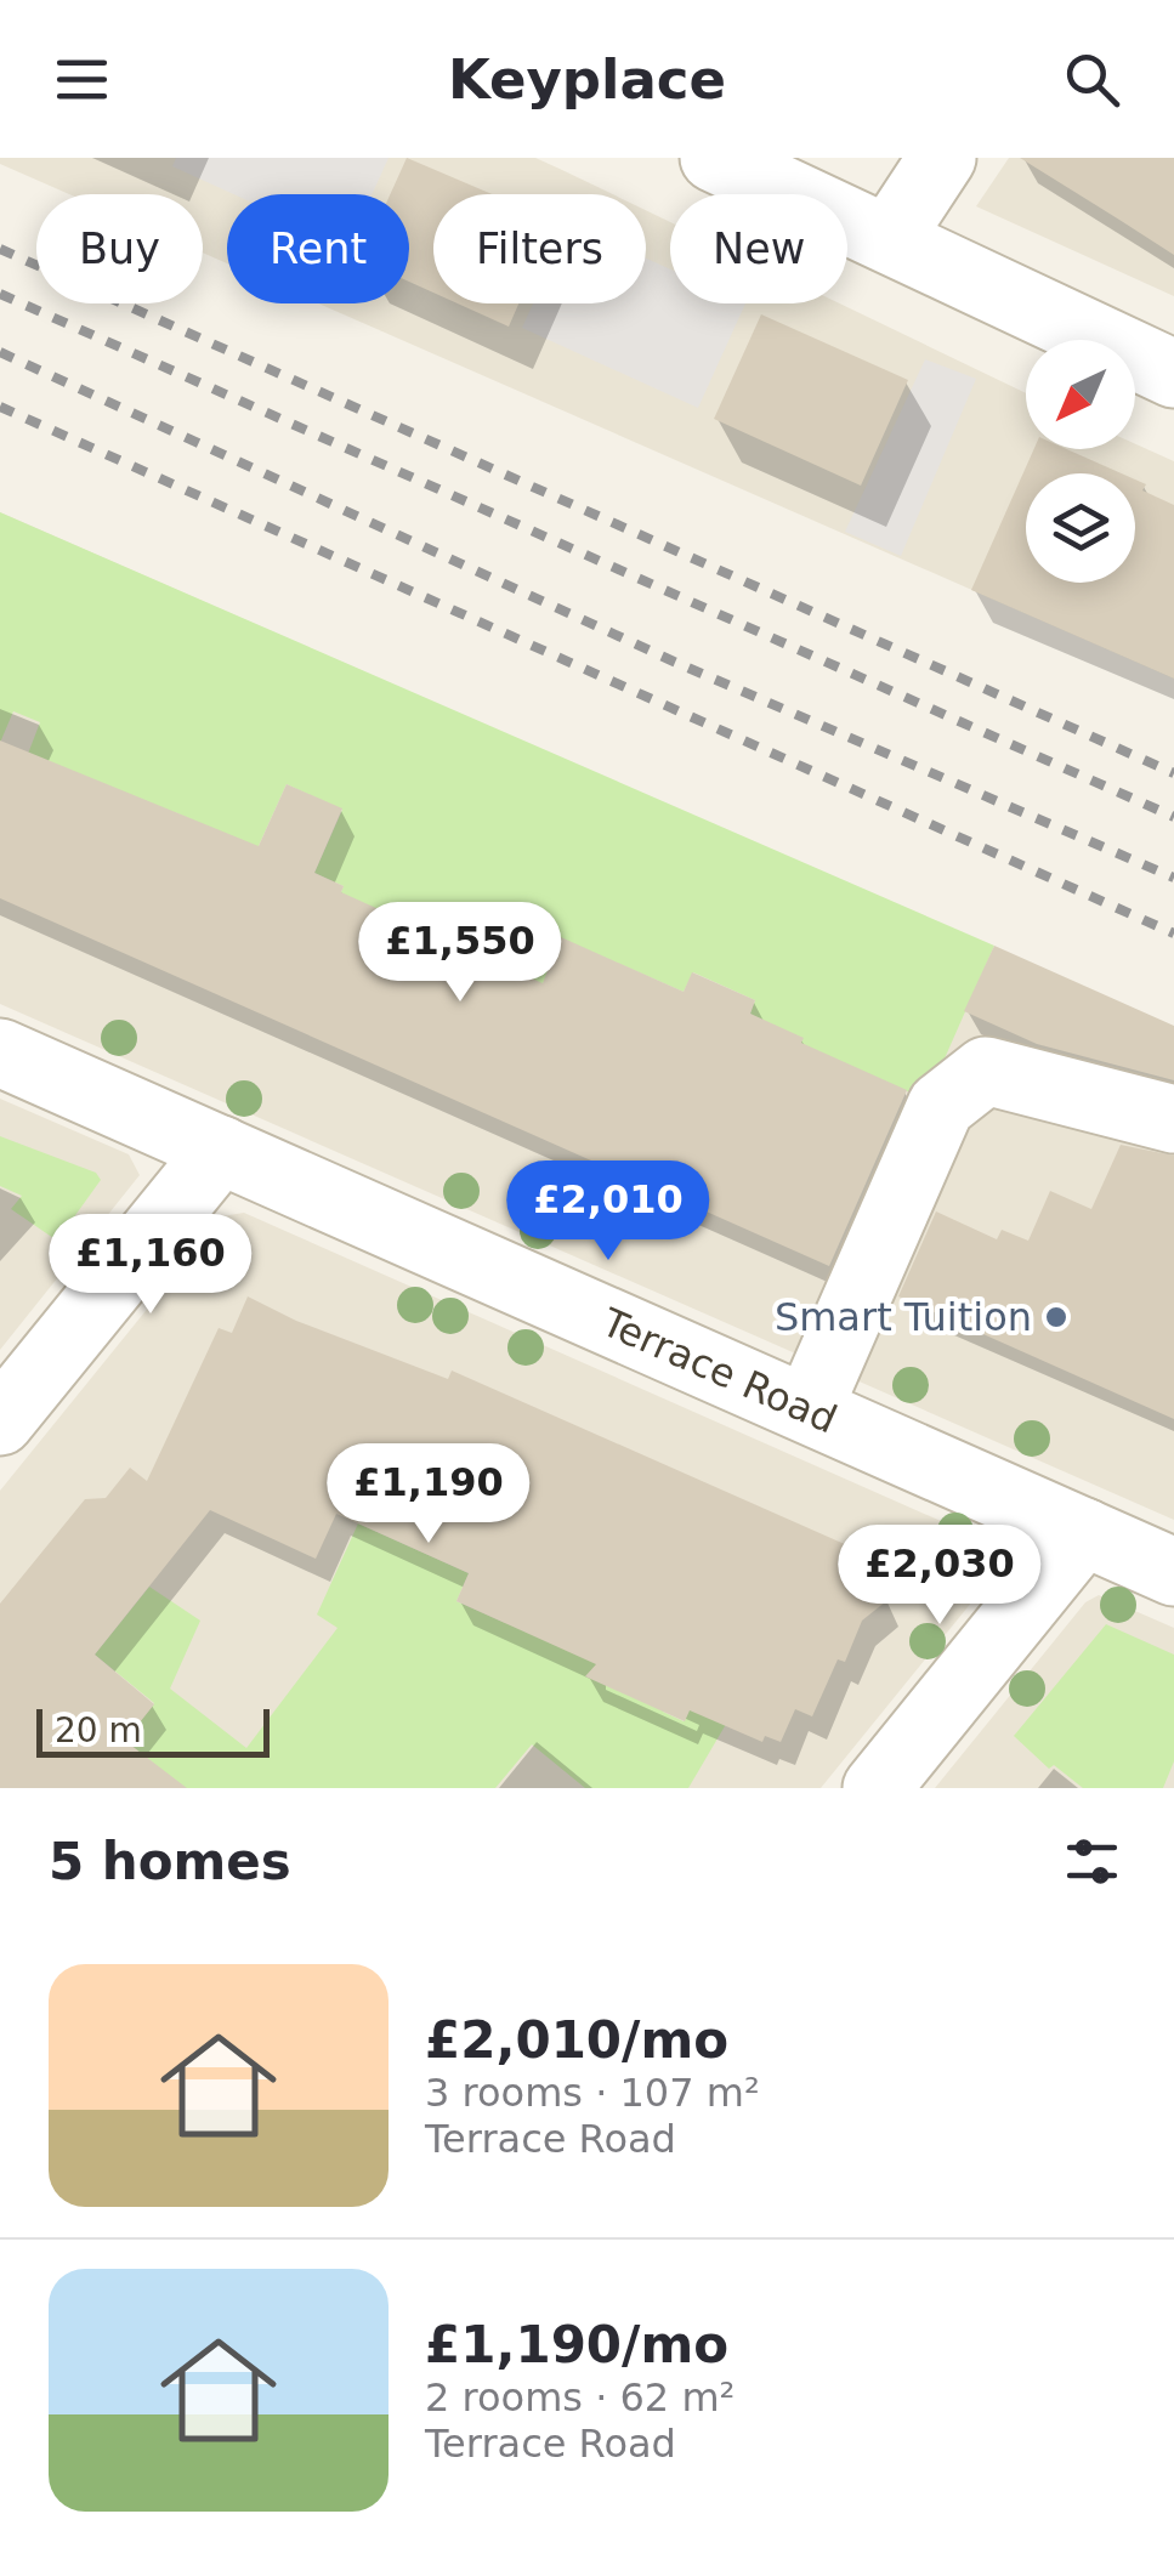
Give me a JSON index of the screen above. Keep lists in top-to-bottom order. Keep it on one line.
{"streets":{"street":["Terrace Road"]},"places":["Smart Tuition"],"scale_bar":"20 m","north":"bottom left","page":{"header":"Keyplace","chip":["Buy","Rent","Filters","New"],"price":["£1,550","£2,010","£1,160","£1,190","£2,030"],"scale":"20 m","heading":"5 homes","list":[{"name":"£2,010/mo","note":"3 rooms · 107 m² · Terrace Road"},{"name":"£1,190/mo","note":"2 rooms · 62 m² · Terrace Road"}]}}
